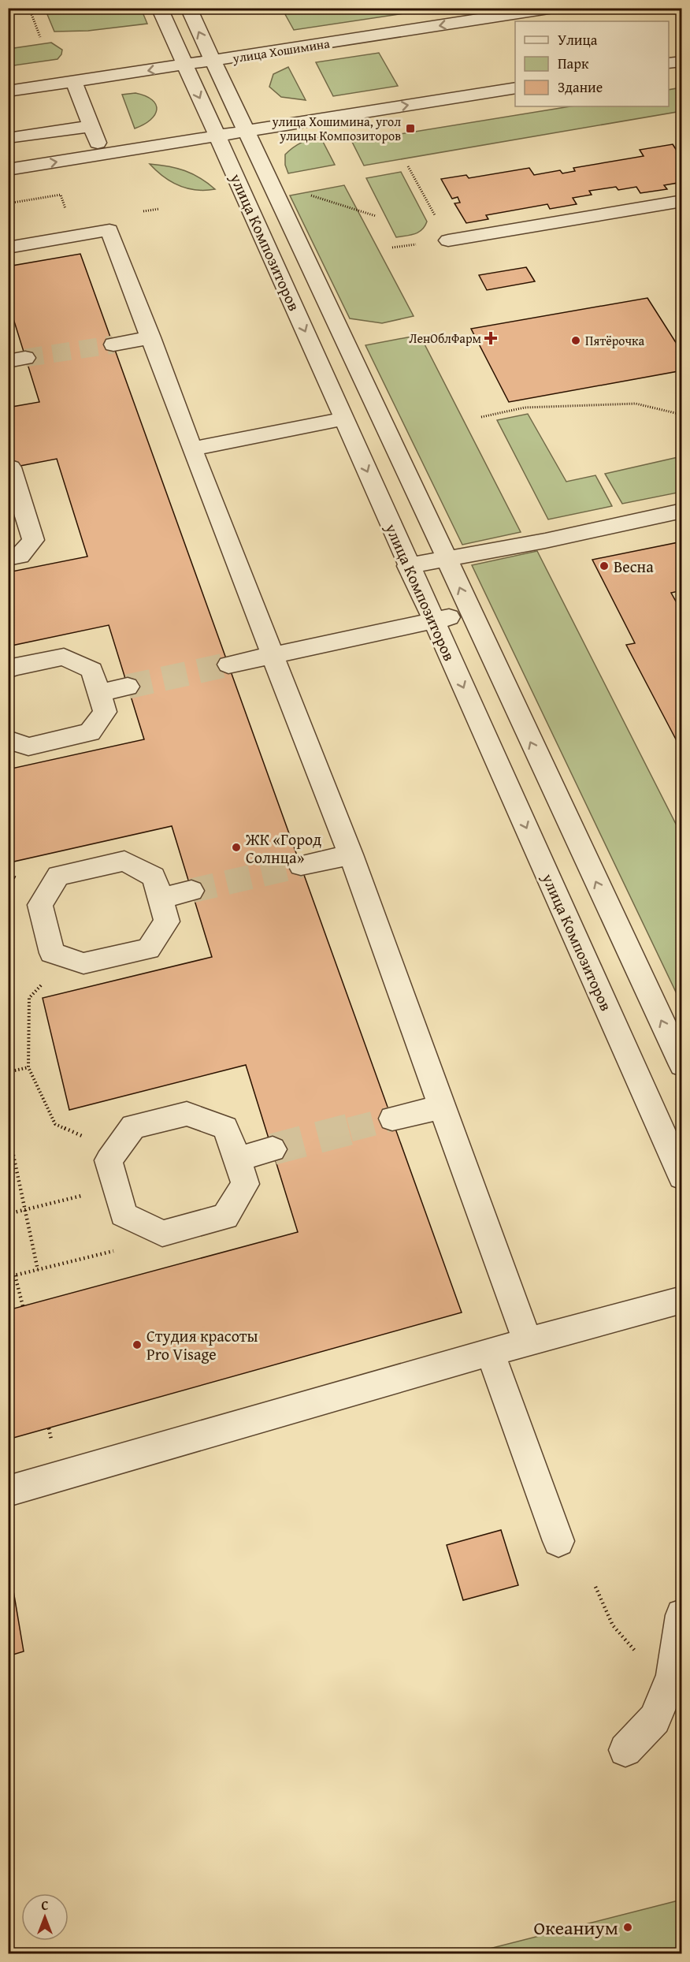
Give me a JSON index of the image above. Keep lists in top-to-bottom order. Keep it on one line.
{"streets":{"street":["улица Хошимина","улица Композиторов"]},"crossings":[["улица Хошимина","улица Композиторов"]],"places":{"transit":["улица Хошимина, угол улицы Композиторов"],"health":["ЛенОблФарм"],"other":["Пятёрочка","Весна","ЖК «Город Солнца»","Студия красоты Pro Visage","Океаниум"]},"legend":["Улица","Парк","Здание"],"north":"top"}
